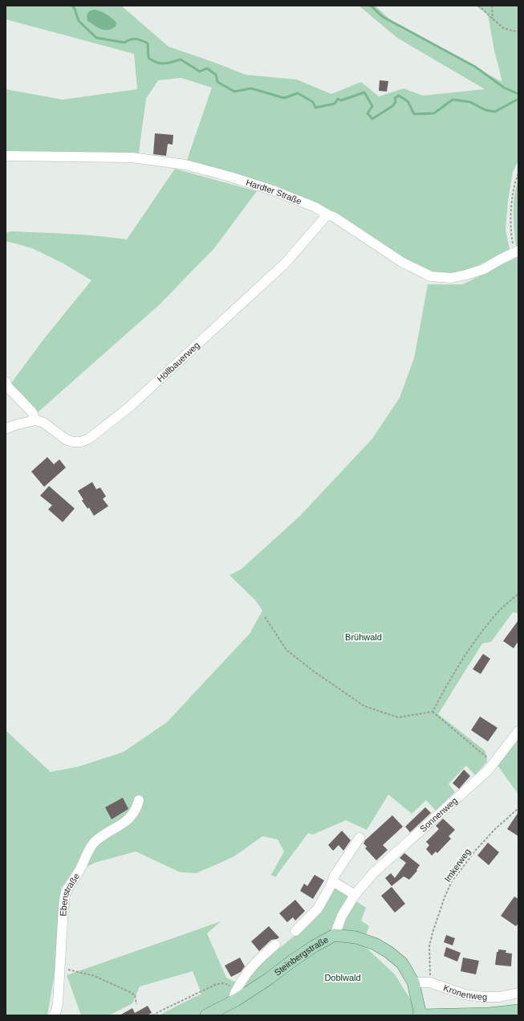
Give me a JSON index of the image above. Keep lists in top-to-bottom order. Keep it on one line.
{"streets":{"main road":["Steinbergstraße"],"street":["Hardter Straße","Höllbauerweg","Sonnenweg","Ebenstraße","Kronenweg"],"path":["Imkerweg"]},"crossings":[["Hardter Straße","Höllbauerweg"],["Sonnenweg","Steinbergstraße"],["Imkerweg","Kronenweg"],["Steinbergstraße","Kronenweg"]],"parks":["Brühwald","Doblwald"]}
